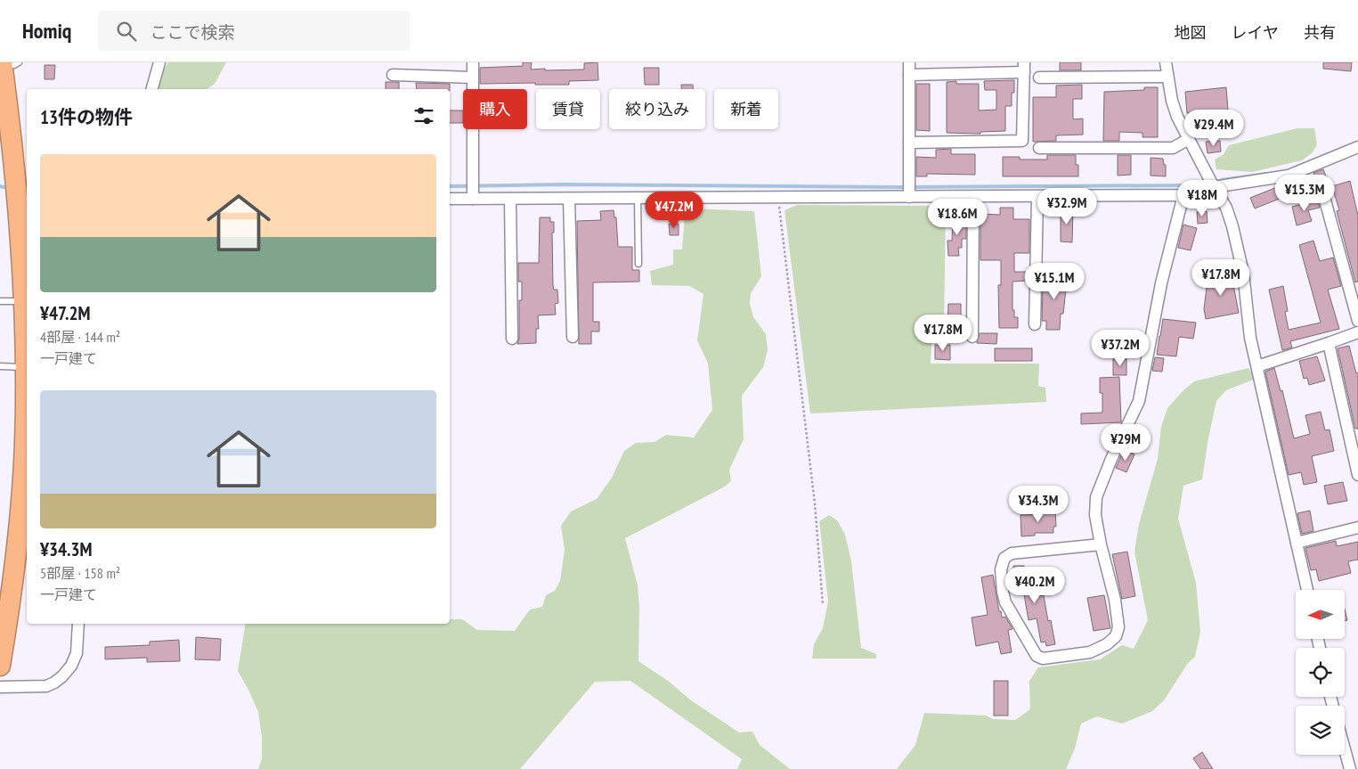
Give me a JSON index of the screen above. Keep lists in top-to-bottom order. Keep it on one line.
{"north":"left","page":{"header":"Homiq","search":"ここで検索","nav":["地図","レイヤ","共有"],"chip":["購入","賃貸","絞り込み","新着"],"heading":"13件の物件","price":["¥29.4M","¥15.3M","¥18M","¥32.9M","¥47.2M","¥18.6M","¥17.8M","¥15.1M","¥17.8M","¥37.2M","¥29M","¥34.3M","¥40.2M"],"list":[{"name":"¥47.2M","note":"4部屋 · 144 m² · 一戸建て"},{"name":"¥34.3M","note":"5部屋 · 158 m² · 一戸建て"}]}}
